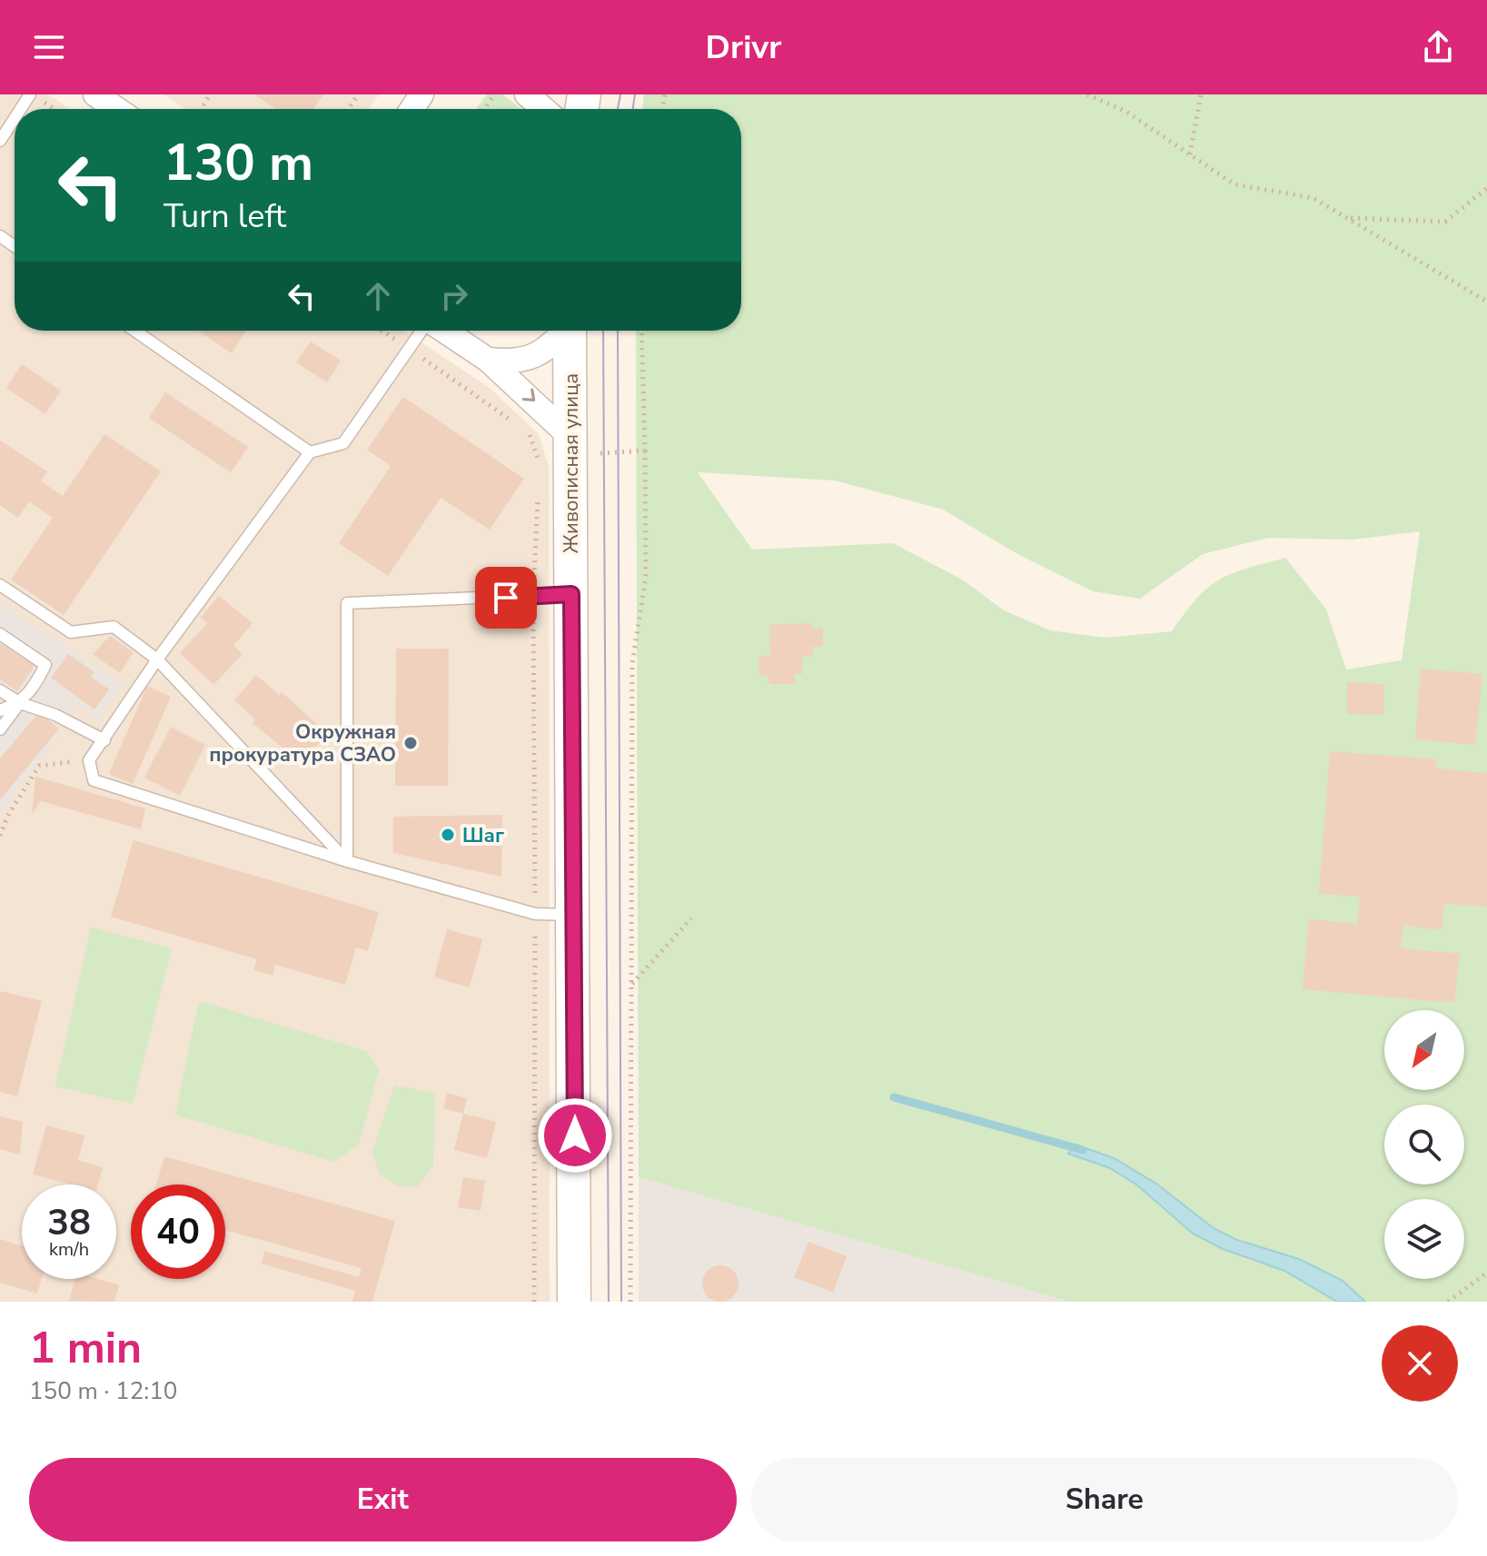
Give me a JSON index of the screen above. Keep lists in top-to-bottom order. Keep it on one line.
{"streets":{"street":["Живописная улица"]},"places":["Окружная прокуратура СЗАО","Шаг"],"north":"bottom left","page":{"header":"Drivr","turn":["130 m","Turn left"],"speed":"38 km/h","limit":"40","heading":["1 min","150 m · 12:10"],"buttons":["Exit","Share"]}}
